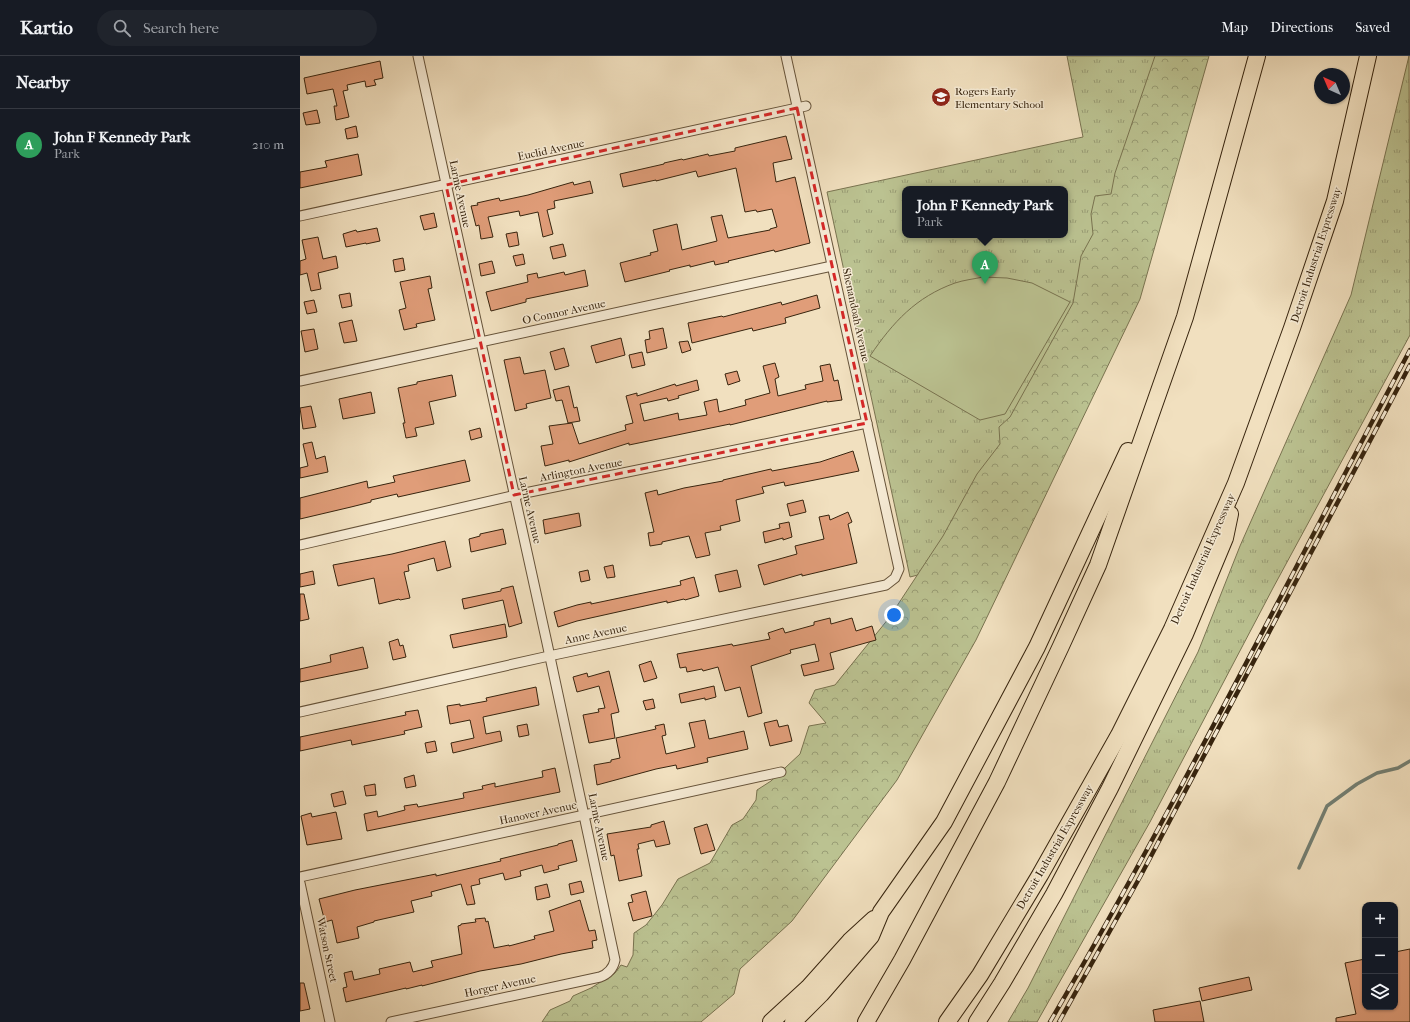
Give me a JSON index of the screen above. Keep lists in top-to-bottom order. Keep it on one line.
{"streets":{"highway":["Detroit Industrial Expressway"],"street":["Euclid Avenue","Larme Avenue","O Connor Avenue","Shenandoah Avenue","Arlington Avenue","Anne Avenue","Hanover Avenue","Watson Street","Horger Avenue"]},"crossings":[["Euclid Avenue","Larme Avenue"],["Euclid Avenue","Shenandoah Avenue"],["Larme Avenue","O Connor Avenue"],["Larme Avenue","Arlington Avenue"],["Larme Avenue","Anne Avenue"],["Larme Avenue","Hanover Avenue"],["Larme Avenue","Horger Avenue"],["O Connor Avenue","Shenandoah Avenue"],["Shenandoah Avenue","Arlington Avenue"],["Shenandoah Avenue","Anne Avenue"]],"places":{"school or university":["Rogers Early Elementary School"]},"north":"top left","page":{"header":"Kartio","search":"Search here","nav":["Map","Directions","Saved"],"heading":"Nearby","list":[{"mark":"A","name":"John F Kennedy Park","note":"Park","value":"210 m"}],"popup":["John F Kennedy Park","Park"],"pins":"A","map_buttons":["+","−"]}}
